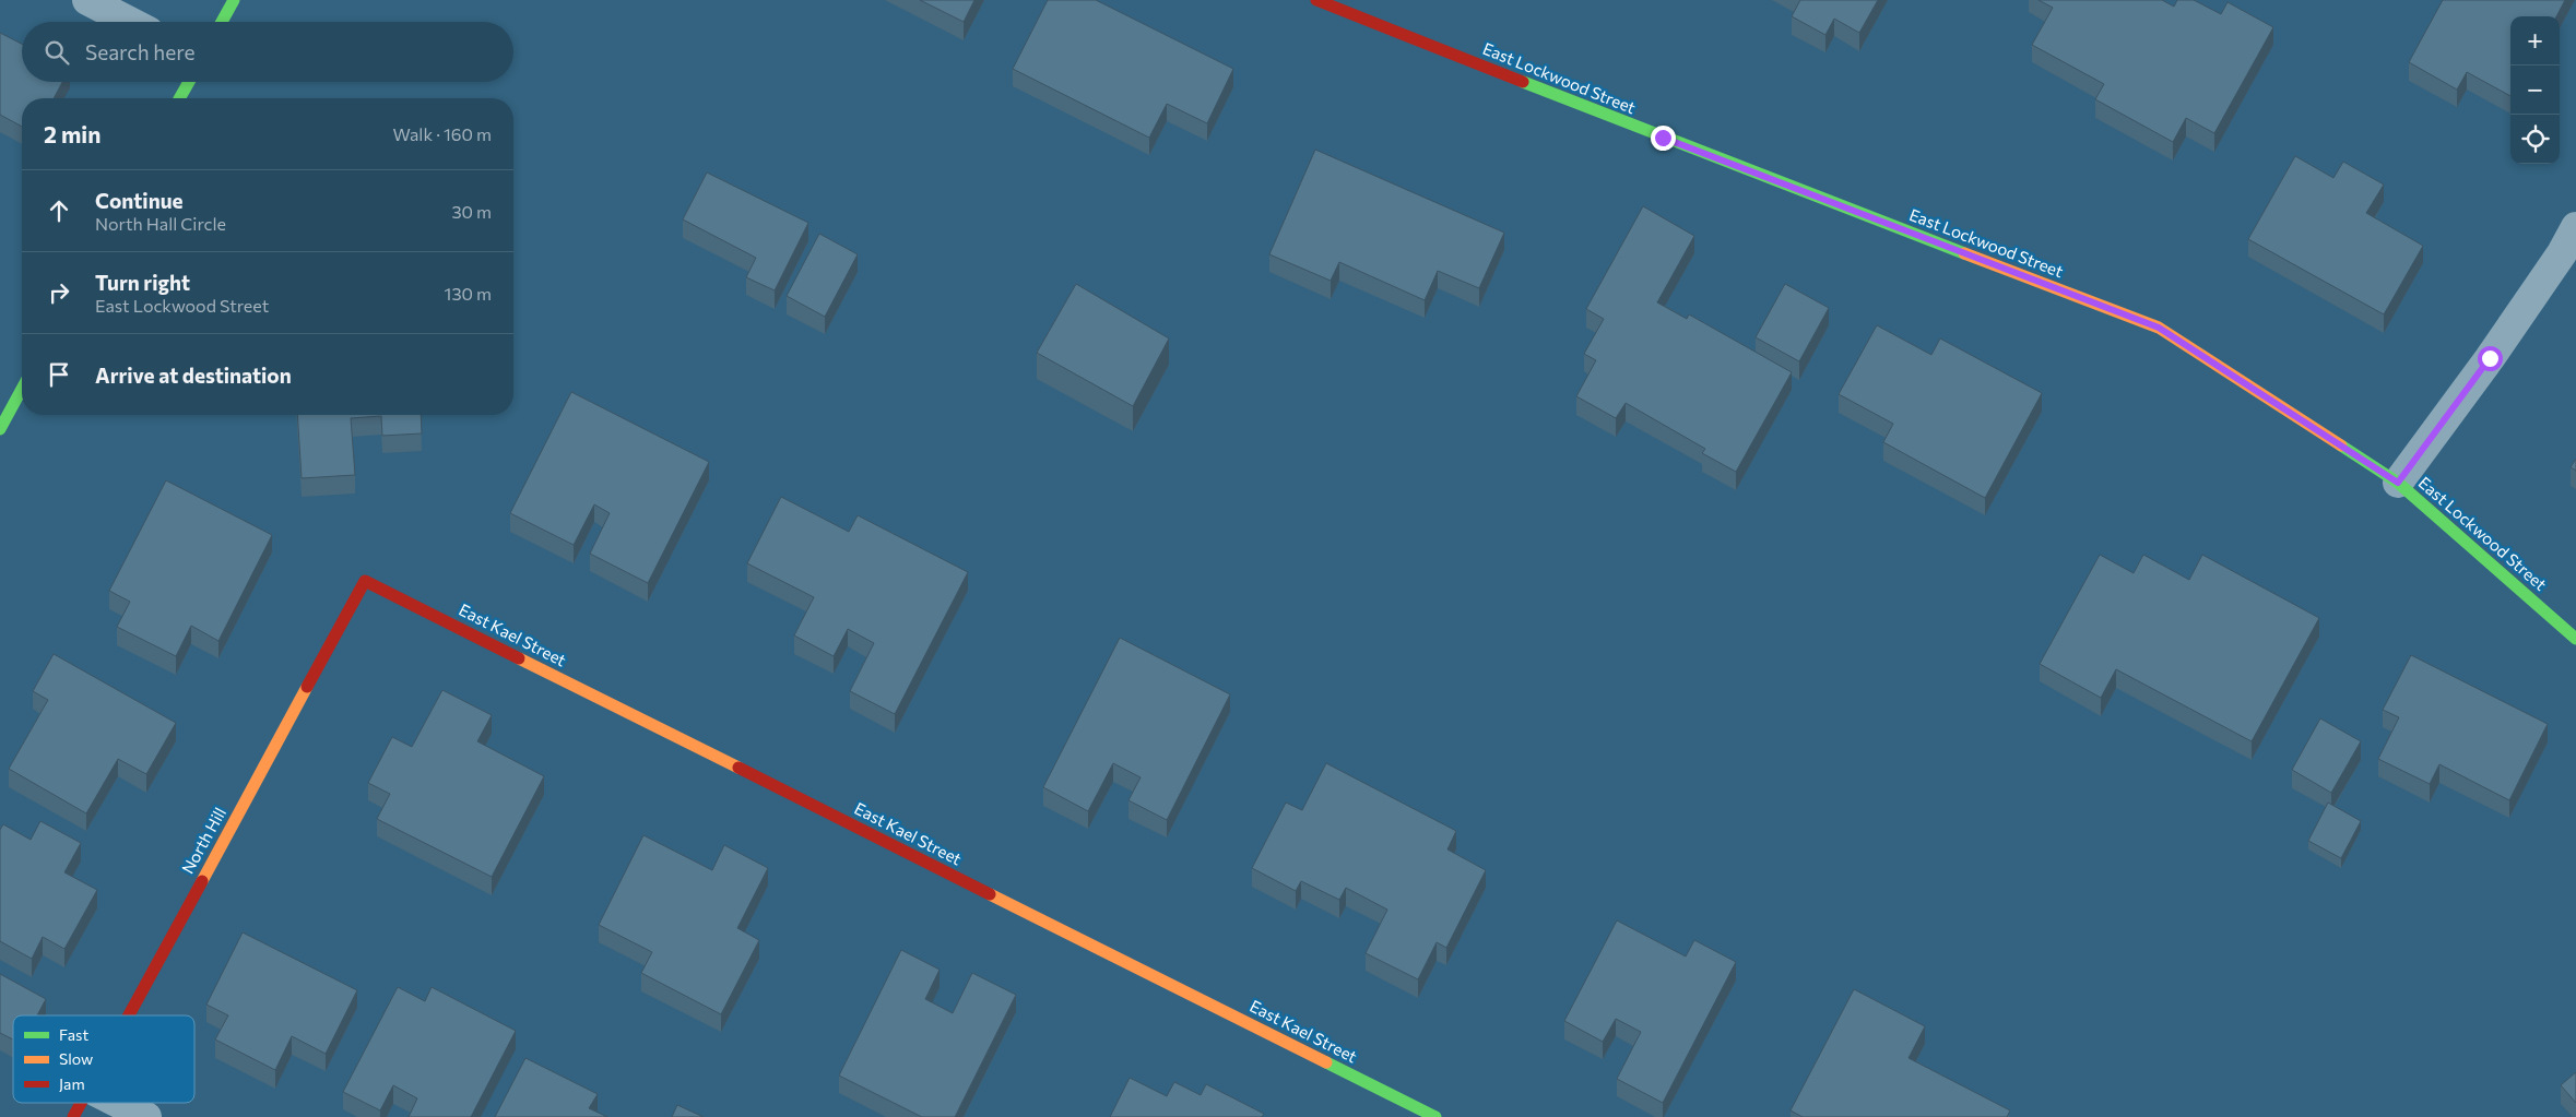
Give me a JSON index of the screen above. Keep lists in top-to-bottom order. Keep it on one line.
{"streets":{"street":["East Lockwood Street","East Kael Street","North Hill"]},"crossings":[["East Kael Street","North Hill"]],"legend":["Fast","Slow","Jam"],"page":{"map_buttons":["+","−"],"search":"Search here","heading":["2 min","Walk · 160 m"],"list":[["Continue","North Hall Circle","30 m"],["Turn right","East Lockwood Street","130 m"],"Arrive at destination"]}}
